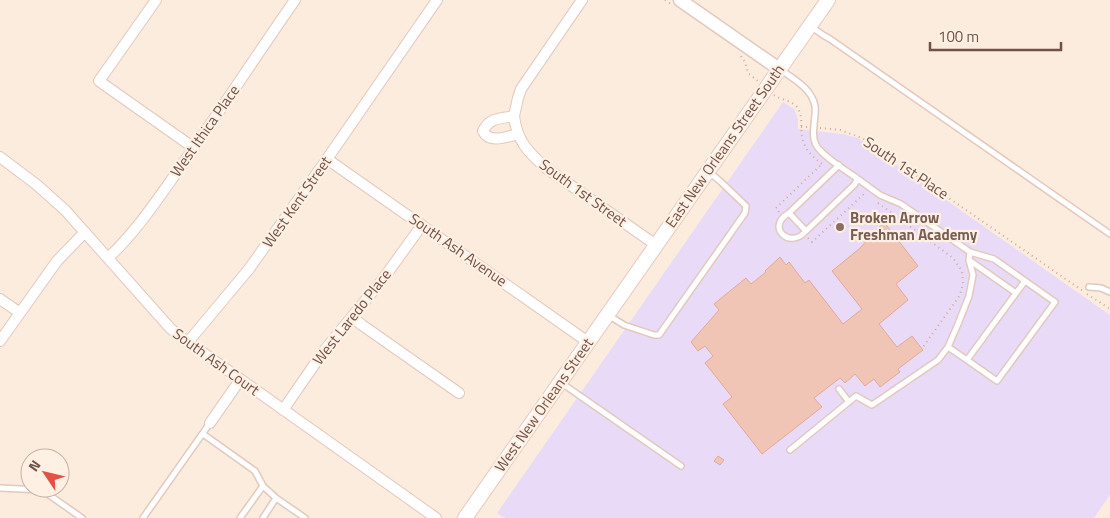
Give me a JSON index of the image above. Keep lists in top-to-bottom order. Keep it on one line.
{"streets":{"main road":["East New Orleans Street South","West New Orleans Street"],"street":["West Ithica Place","South 1st Street","West Kent Street","South Ash Avenue","West Laredo Place","South Ash Court"],"path":["South 1st Place"]},"crossings":[["West Ithica Place","South Ash Court"],["East New Orleans Street South","South 1st Street"],["East New Orleans Street South","West New Orleans Street"],["West Kent Street","South Ash Avenue"],["West Kent Street","South Ash Court"],["South Ash Avenue","West Laredo Place"],["South Ash Avenue","West New Orleans Street"],["West Laredo Place","South Ash Court"]],"places":["Broken Arrow Freshman Academy"],"scale_bar":"100 m","north":"top left"}
